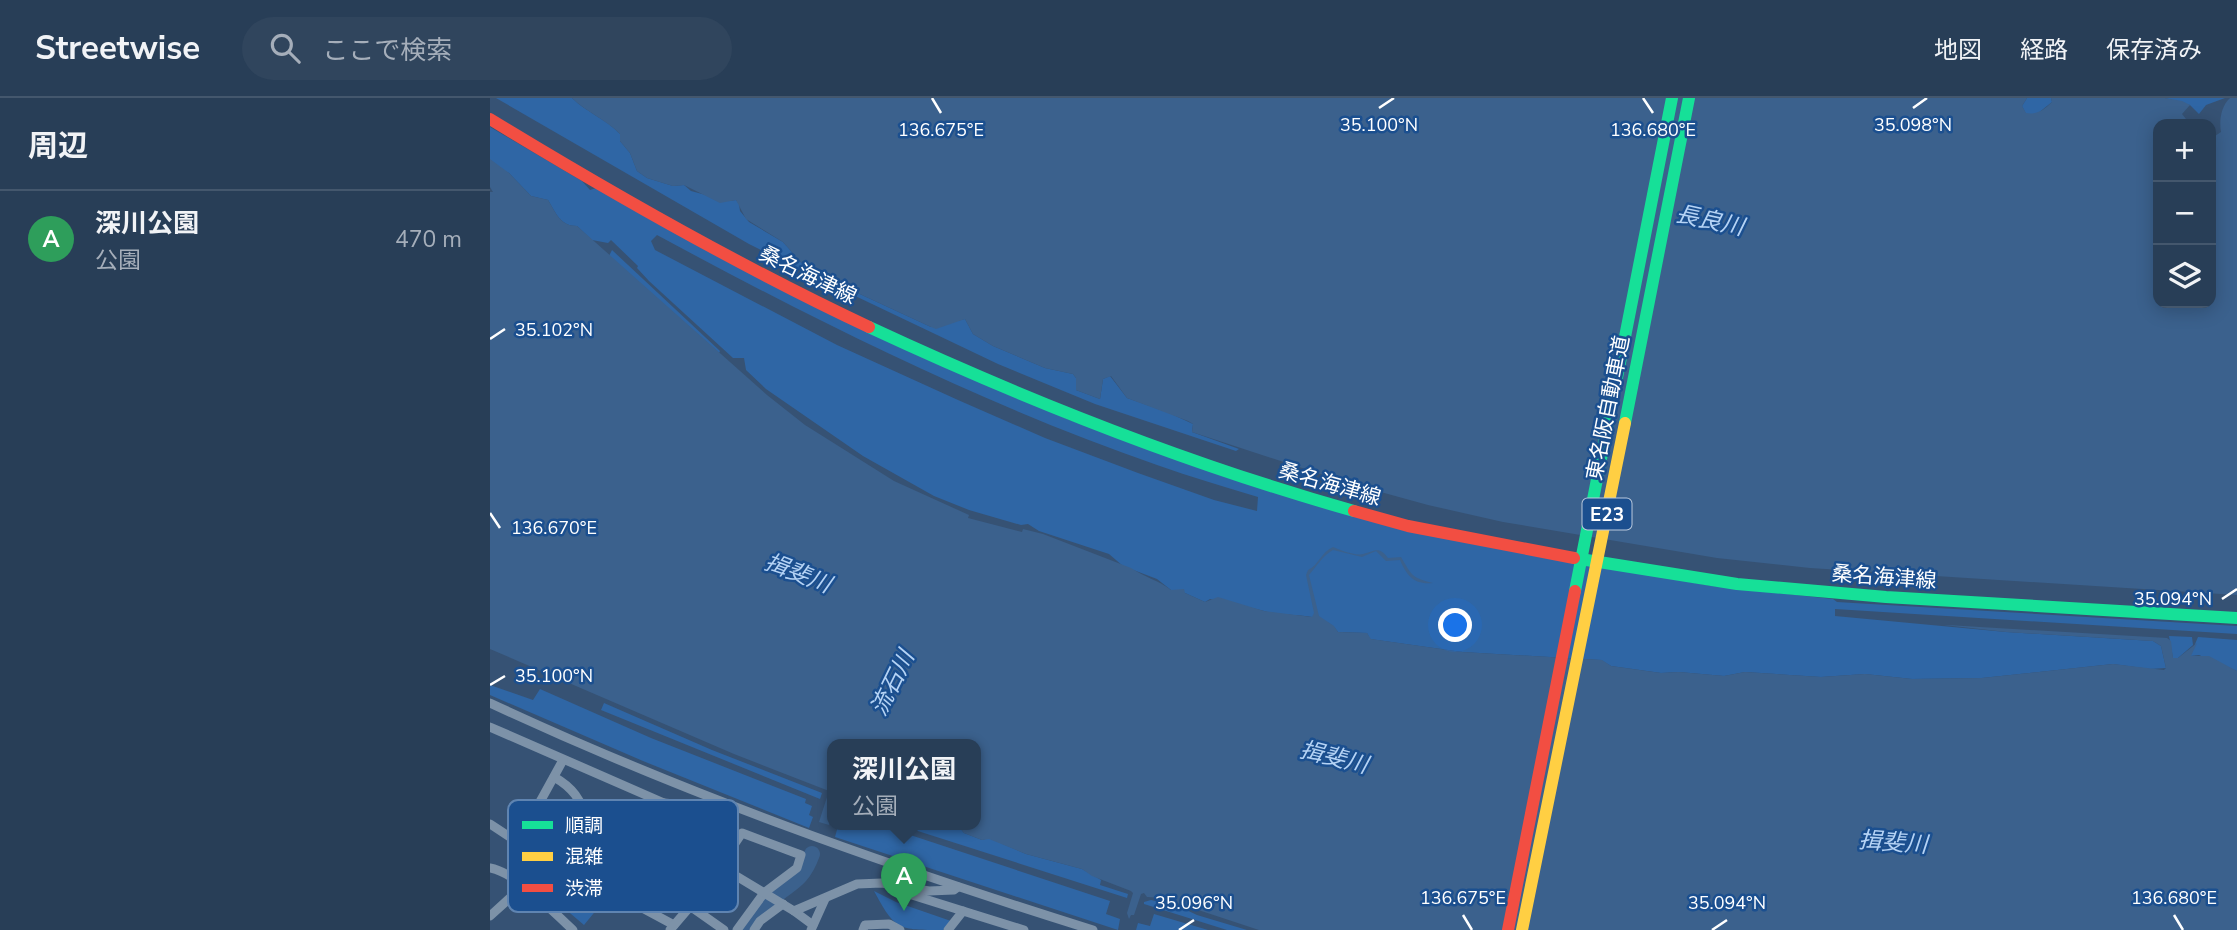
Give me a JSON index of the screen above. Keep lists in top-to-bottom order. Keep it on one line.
{"streets":{"main road":["桑名海津線","東名阪自動車道","E23"]},"water":["長良川","揖斐川","流石川"],"legend":["順調","混雑","渋滞"],"page":{"header":"Streetwise","search":"ここで検索","nav":["地図","経路","保存済み"],"heading":"周辺","map_buttons":["+","−"],"list":[{"mark":"A","name":"深川公園","note":"公園","value":"470 m"}],"popup":["深川公園","公園"],"pins":"A"},"coordinates":["35.100°N","35.098°N","136.675°E","136.680°E","35.102°N","136.670°E","35.094°N","35.096°N"]}
